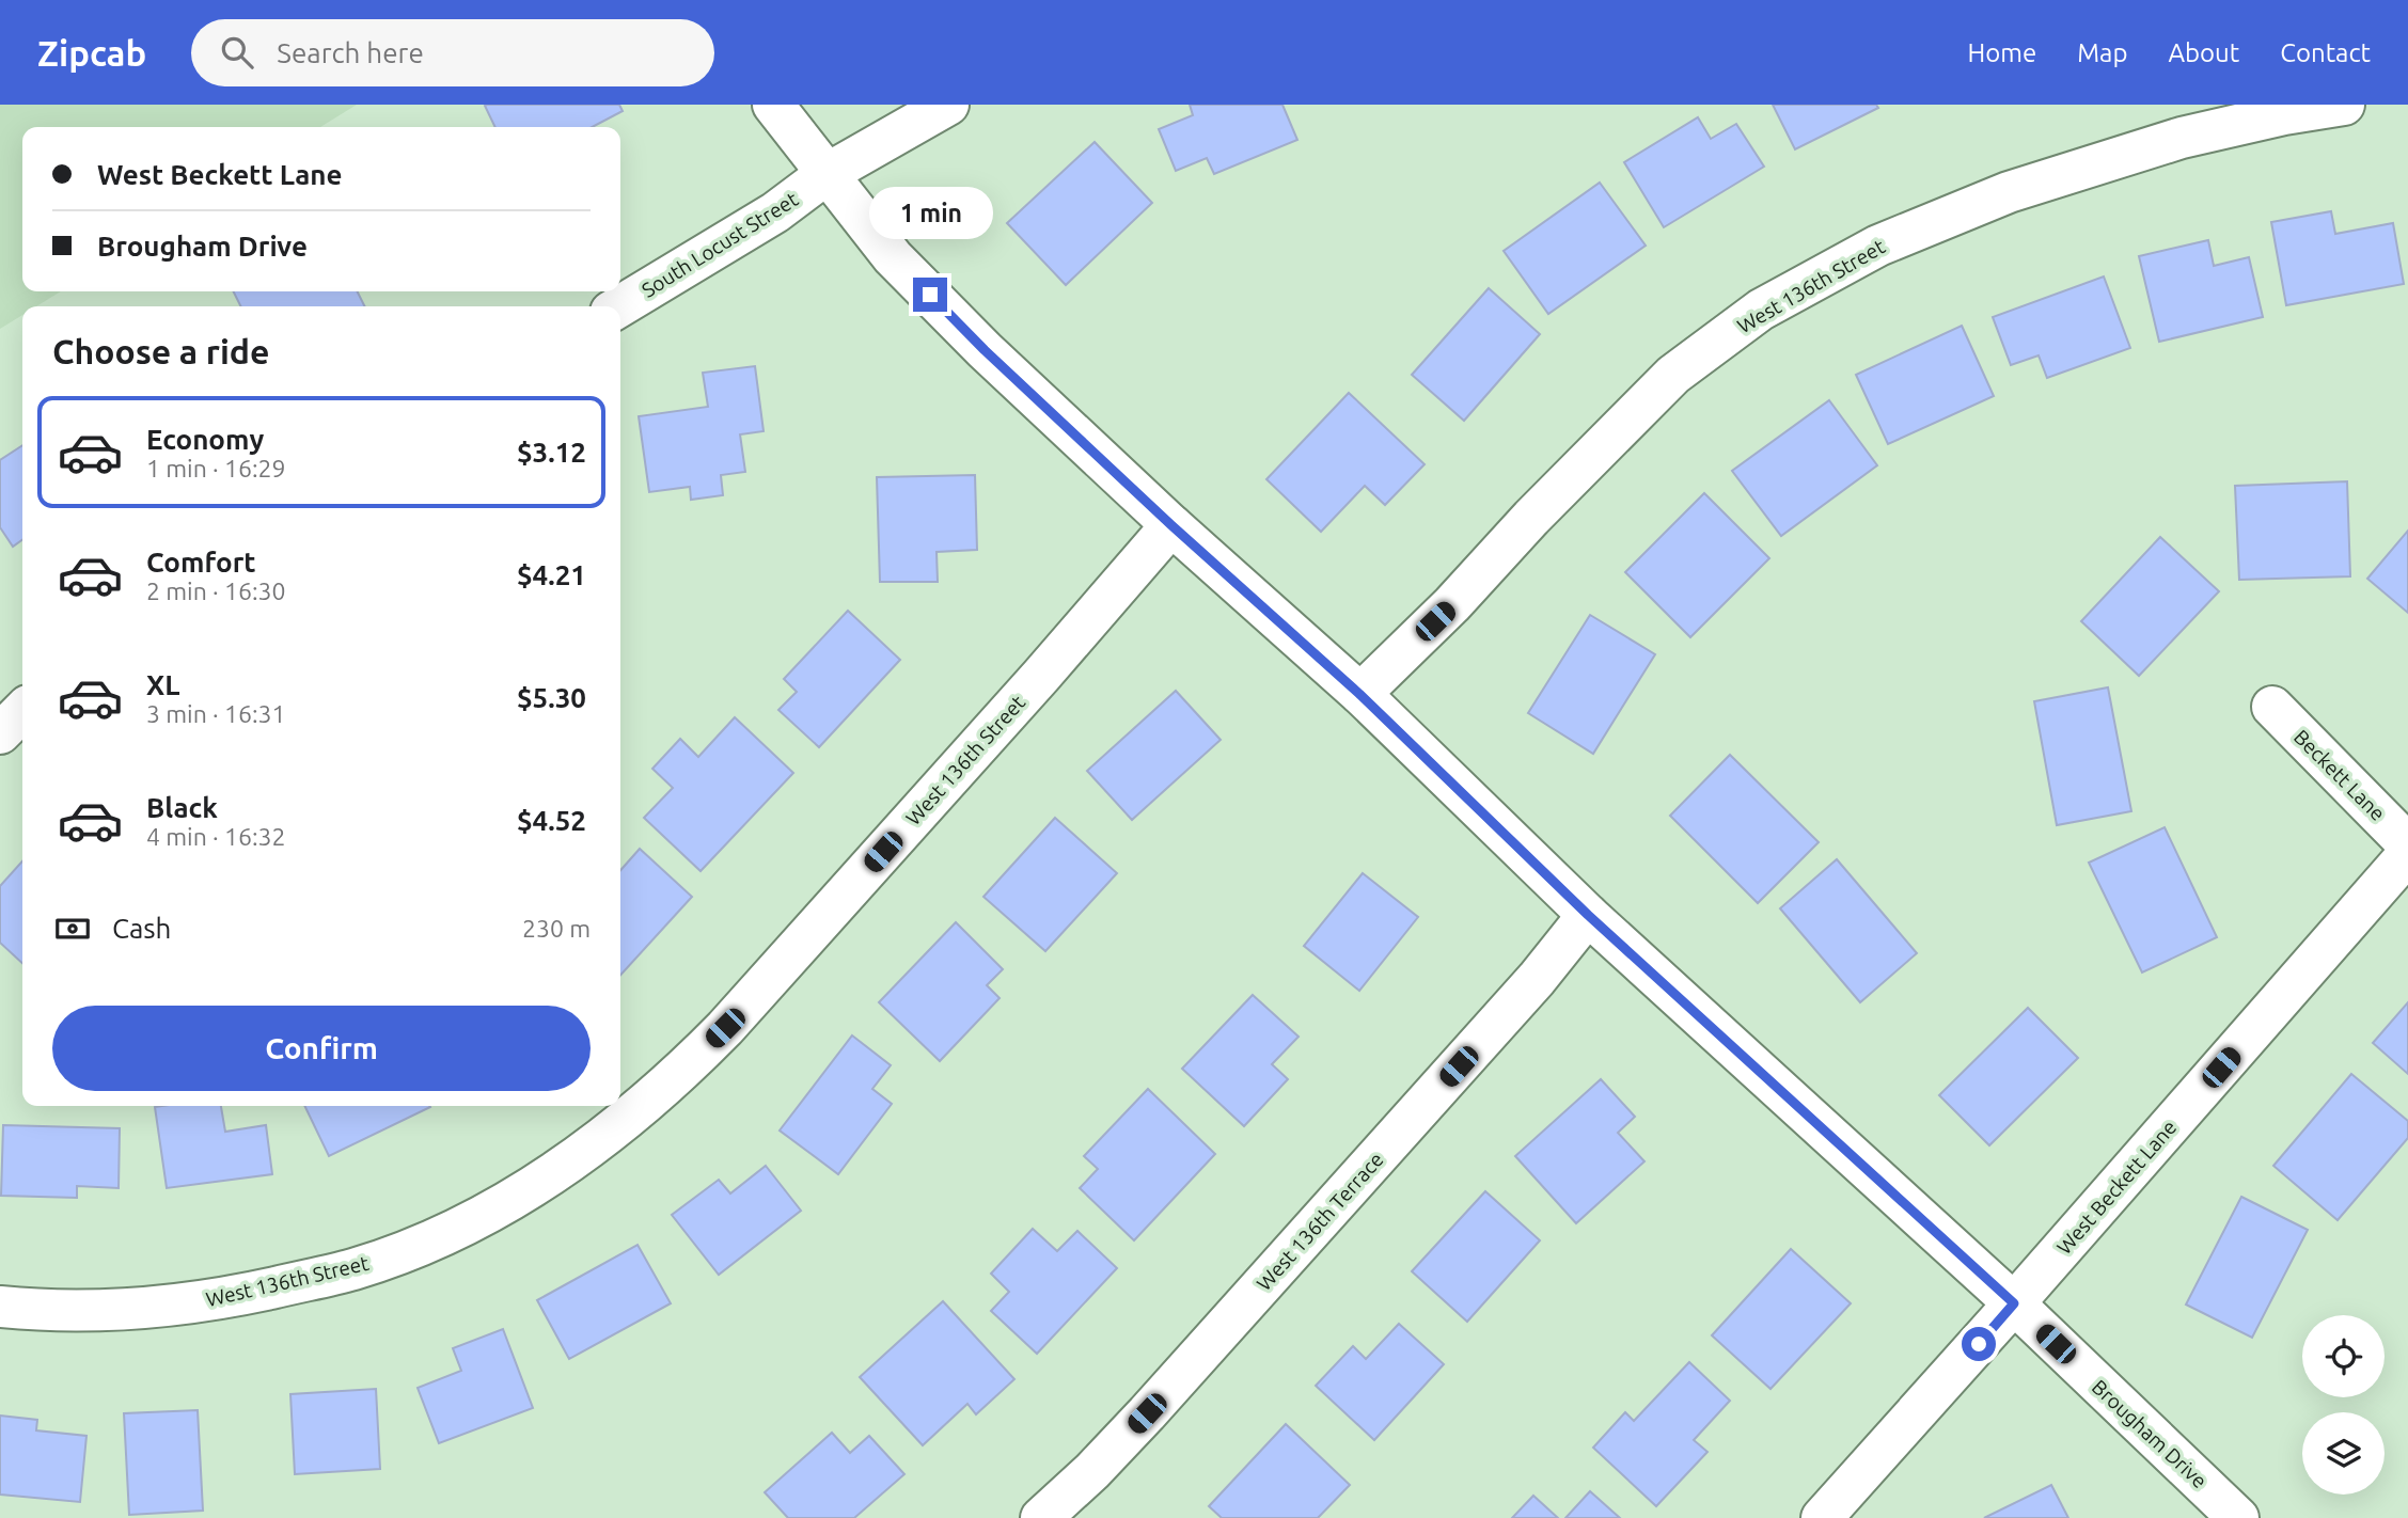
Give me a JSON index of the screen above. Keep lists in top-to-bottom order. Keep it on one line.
{"streets":{"street":["South Locust Street","West 136th Street","Beckett Lane","West Beckett Lane","West 136th Terrace","Brougham Drive"]},"crossings":[["South Locust Street","Brougham Drive"],["West 136th Street","Brougham Drive"],["West Beckett Lane","Brougham Drive"],["West 136th Terrace","Brougham Drive"]],"page":{"header":"Zipcab","search":"Search here","nav":["Home","Map","About","Contact"],"banner":["West Beckett Lane","Brougham Drive"],"bubble":"1 min","heading":"Choose a ride","list":[{"name":"Economy","note":"1 min · 16:29","value":"$3.12"},{"name":"Comfort","note":"2 min · 16:30","value":"$4.21"},{"name":"XL","note":"3 min · 16:31","value":"$5.30"},{"name":"Black","note":"4 min · 16:32","value":"$4.52"}],"pay":["Cash","230 m"],"buttons":"Confirm"}}
